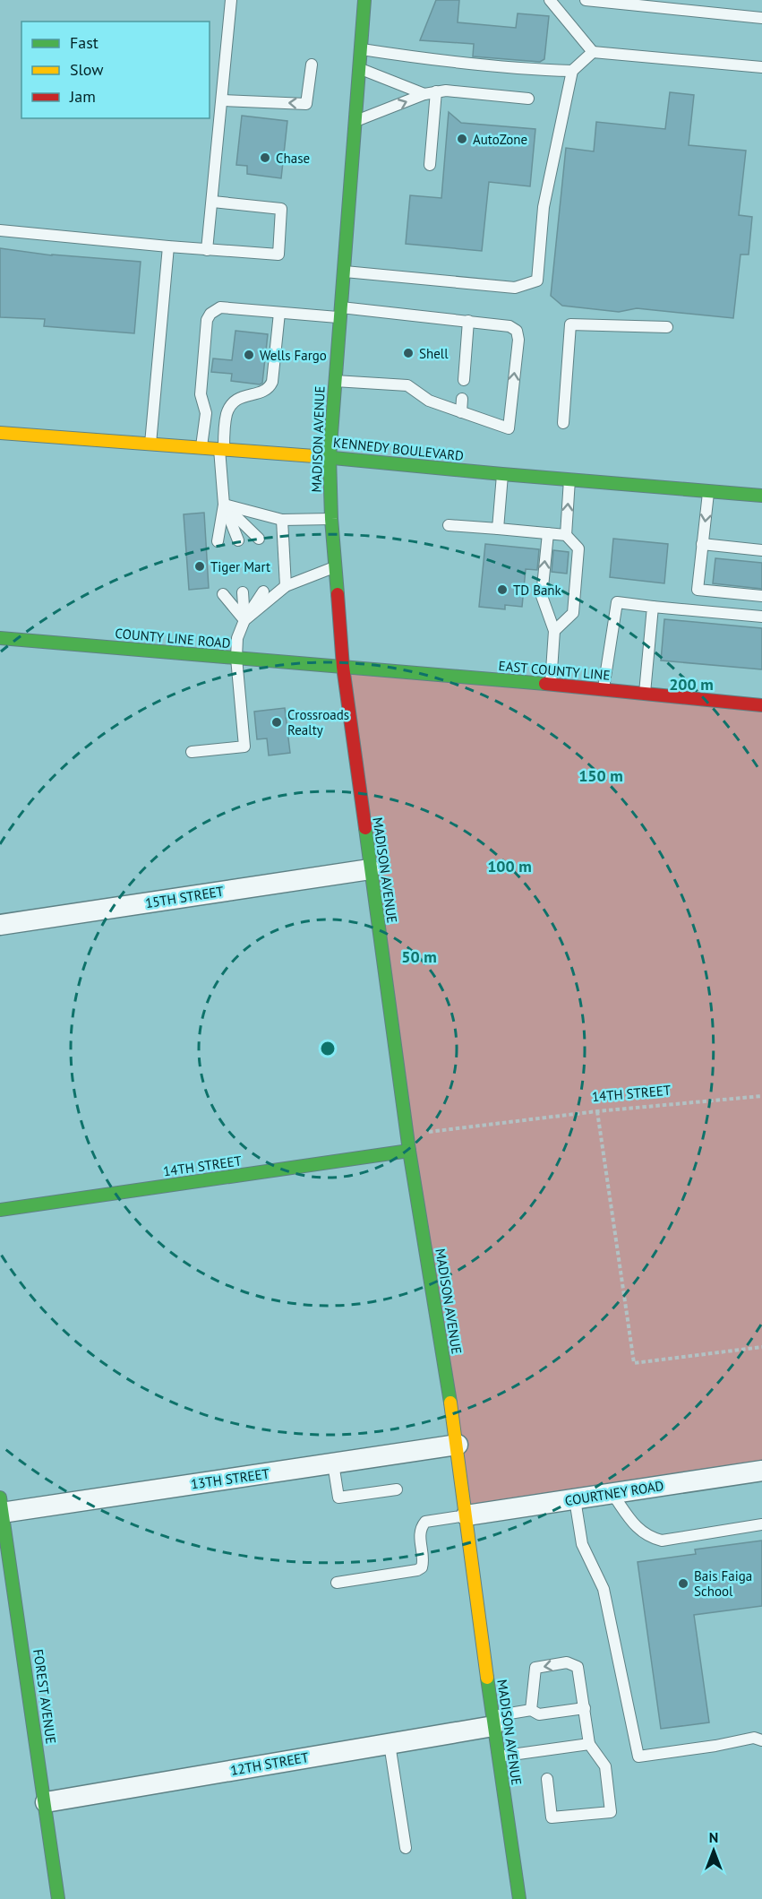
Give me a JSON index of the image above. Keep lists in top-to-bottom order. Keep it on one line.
{"streets":{"main road":["MADISON AVENUE","KENNEDY BOULEVARD","COUNTY LINE ROAD","EAST COUNTY LINE","14TH STREET","FOREST AVENUE"],"street":["15TH STREET","13TH STREET","COURTNEY ROAD","12TH STREET"]},"crossings":[["MADISON AVENUE","KENNEDY BOULEVARD"],["MADISON AVENUE","COUNTY LINE ROAD"],["MADISON AVENUE","EAST COUNTY LINE"],["MADISON AVENUE","15TH STREET"],["MADISON AVENUE","14TH STREET"],["MADISON AVENUE","13TH STREET"],["MADISON AVENUE","COURTNEY ROAD"],["MADISON AVENUE","12TH STREET"],["COUNTY LINE ROAD","EAST COUNTY LINE"],["13TH STREET","FOREST AVENUE"],["FOREST AVENUE","12TH STREET"]],"places":["AutoZone","Chase","Shell","Wells Fargo","Tiger Mart","TD Bank","Crossroads Realty","Bais Faiga School"],"legend":["Fast","Slow","Jam"],"north":"top","rings":["200 m","150 m","100 m","50 m"]}
